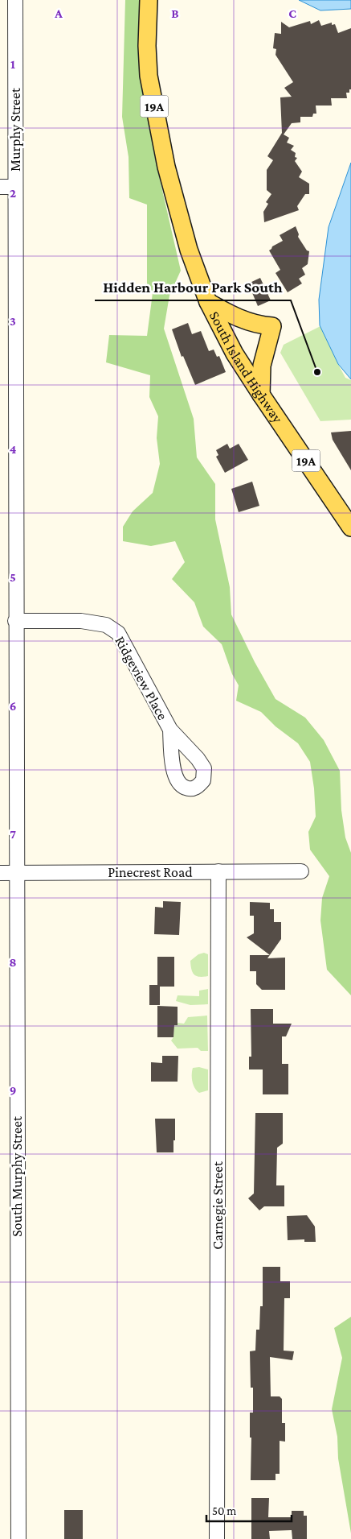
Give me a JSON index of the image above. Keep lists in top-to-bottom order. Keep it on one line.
{"streets":{"main road":["19A","South Island Highway"],"street":["Murphy Street","Ridgeview Place","Pinecrest Road","South Murphy Street","Carnegie Street"]},"crossings":[["Murphy Street","South Murphy Street"],["Ridgeview Place","South Murphy Street"],["Pinecrest Road","South Murphy Street"],["Pinecrest Road","Carnegie Street"]],"places":["Hidden Harbour Park South"],"scale_bar":"50 m","grid":{"columns":["A","B","C"],"rows":["1","2","3","4","5","6","7","8","9"]}}
